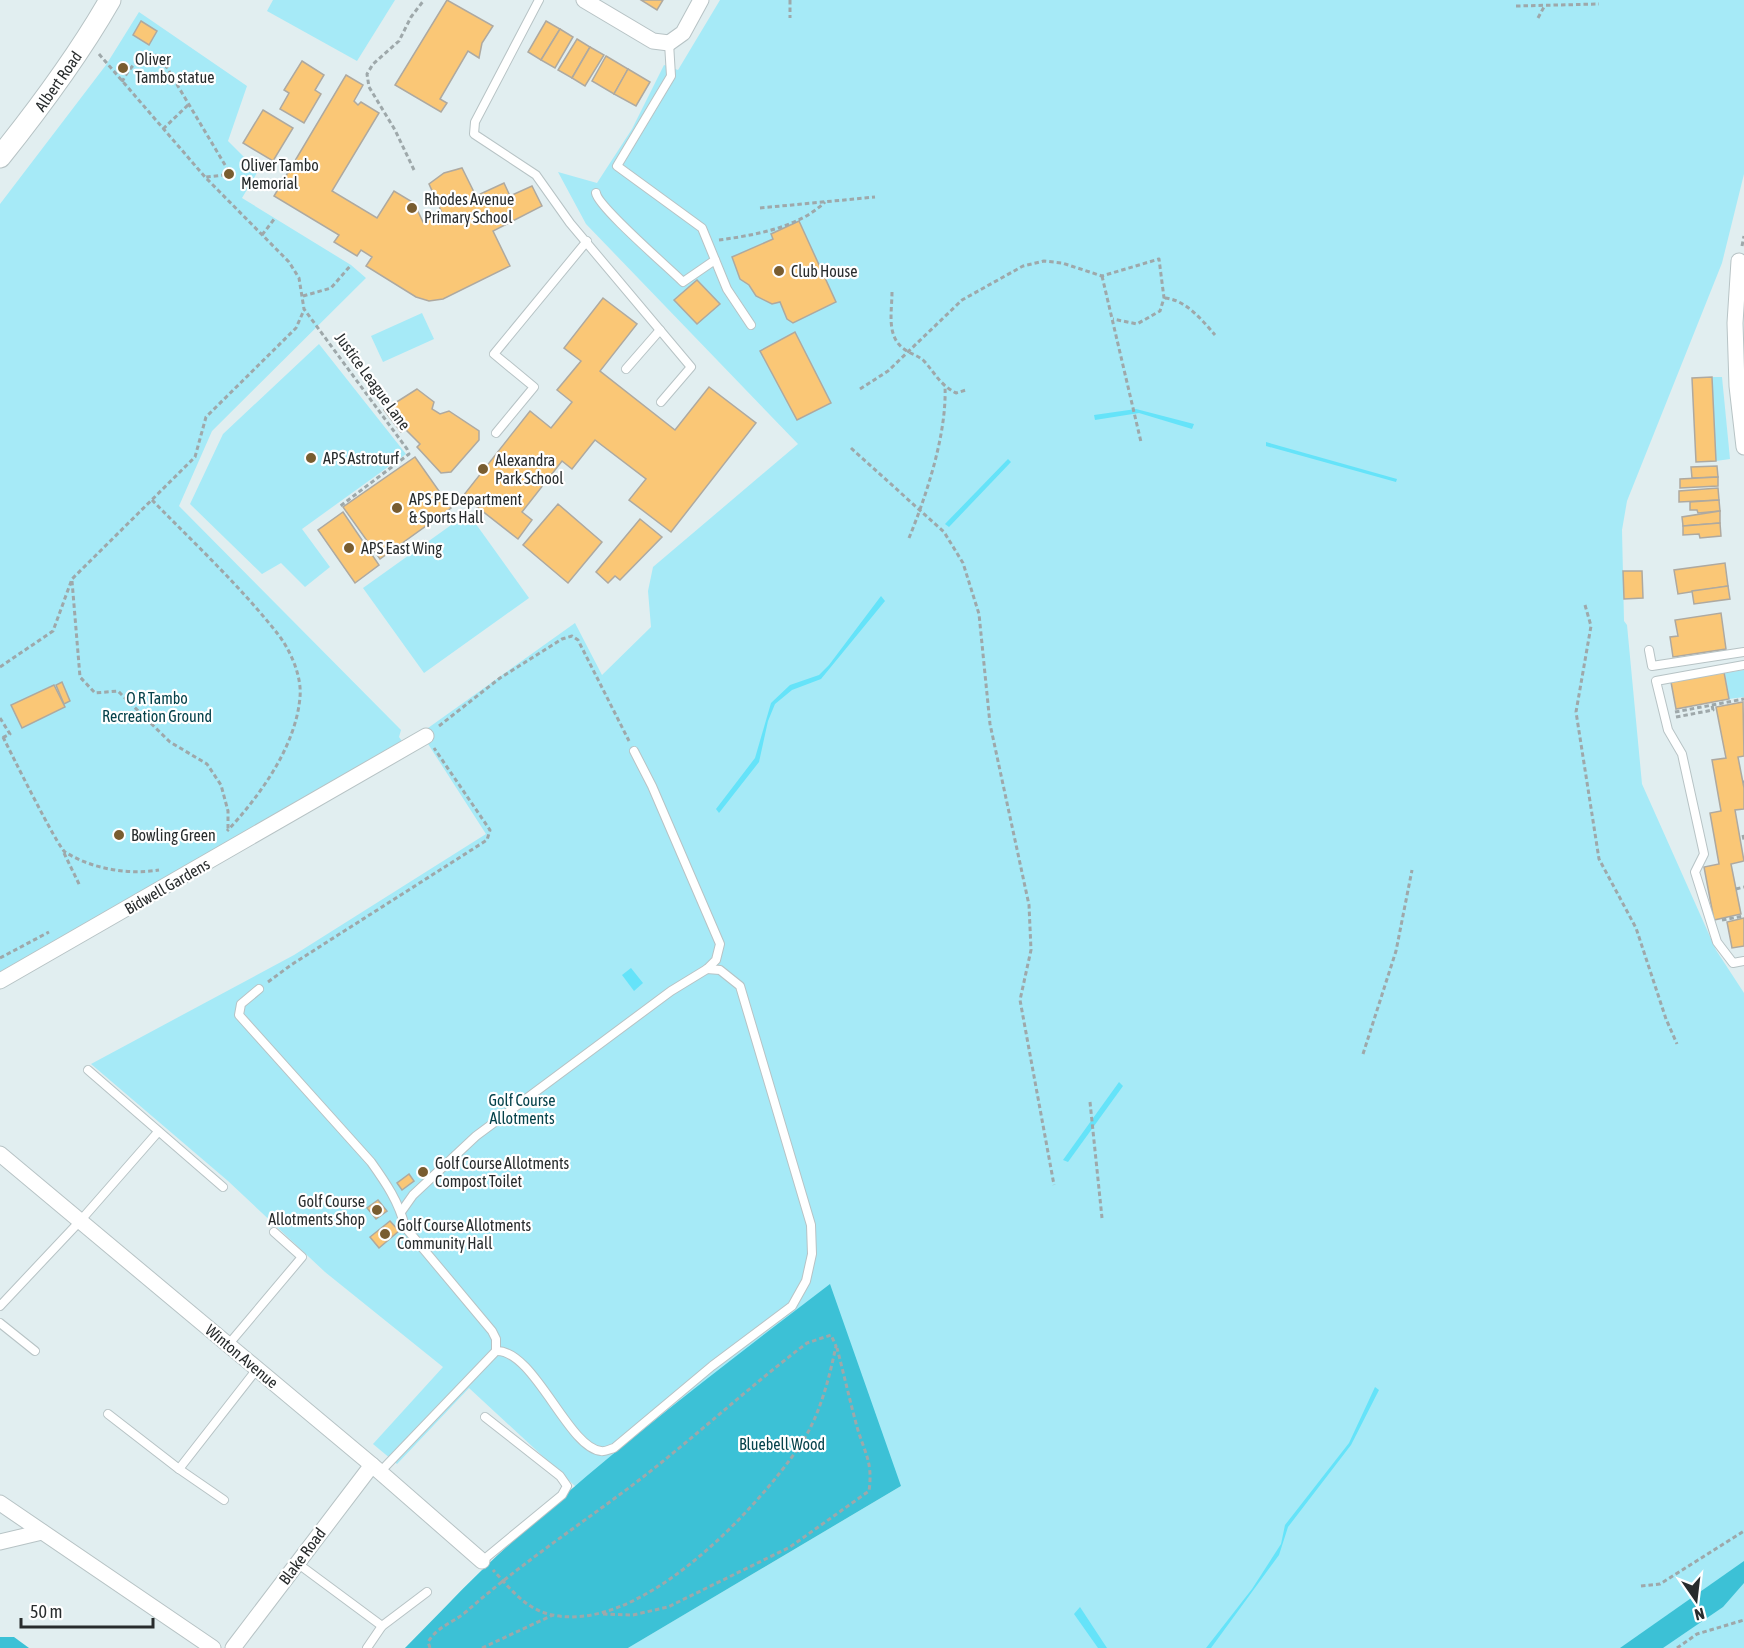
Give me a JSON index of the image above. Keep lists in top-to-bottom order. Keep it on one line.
{"streets":{"main road":["Albert Road"],"street":["Bidwell Gardens","Winton Avenue","Blake Road"],"path":["Justice League Lane"]},"crossings":[["Winton Avenue","Blake Road"]],"parks":["O R Tambo Recreation Ground","Golf Course Allotments","Bluebell Wood"],"places":["Oliver Tambo statue","Oliver Tambo Memorial","Rhodes Avenue Primary School","Club House","APS Astroturf","Alexandra Park School","APS PE Department & Sports Hall","APS East Wing","Bowling Green","Golf Course Allotments Compost Toilet","Golf Course Allotments Shop","Golf Course Allotments Community Hall"],"scale_bar":"50 m","north":"bottom"}
